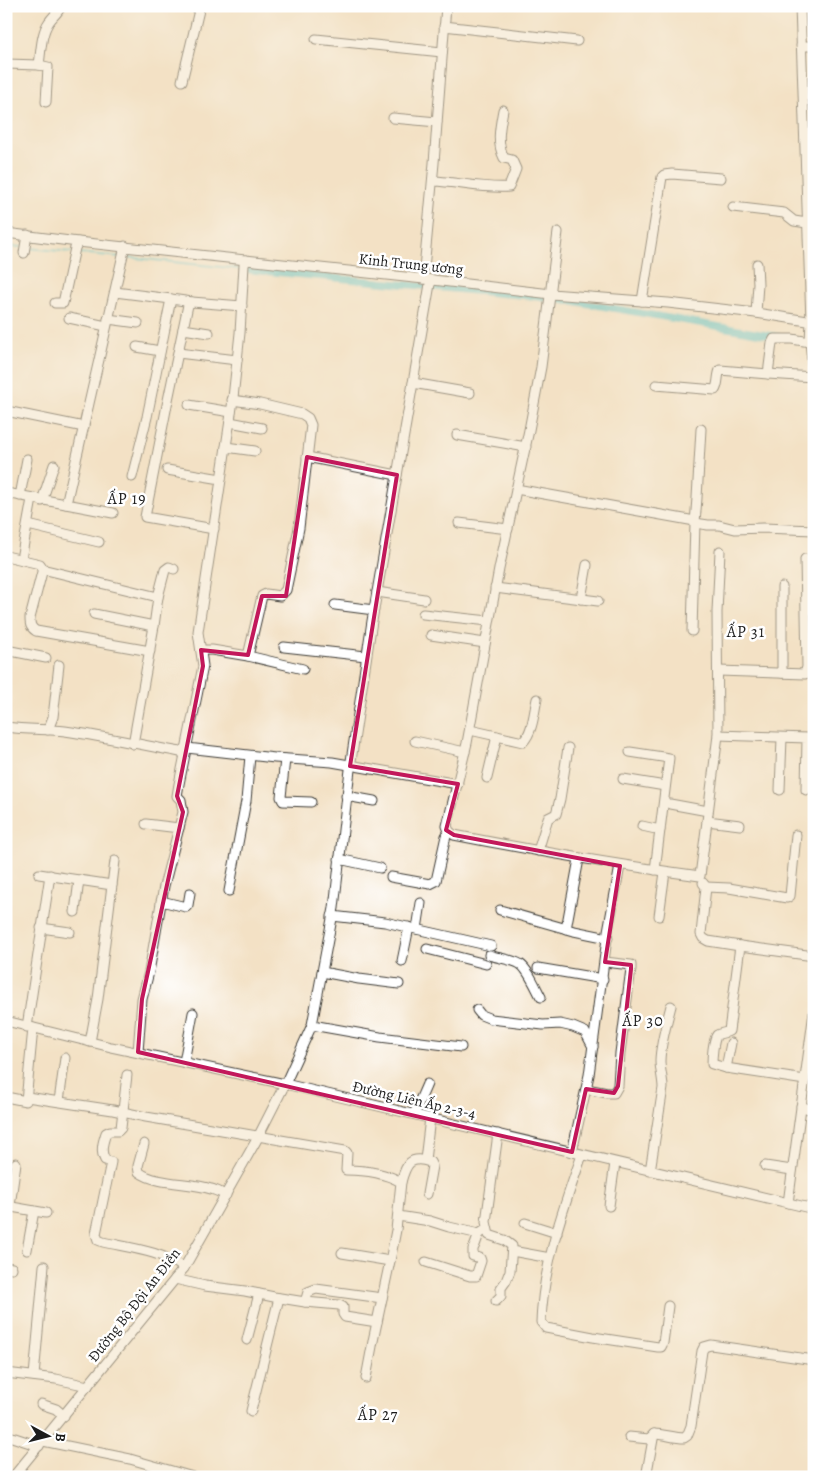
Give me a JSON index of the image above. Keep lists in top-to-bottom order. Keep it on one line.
{"streets":{"street":["Kinh Trung ương","Đường Liên Ấp 2-3-4","Đường Bộ Đội An Điền"]},"crossings":[["Kinh Trung ương","Đường Bộ Đội An Điền"],["Đường Liên Ấp 2-3-4","Đường Bộ Đội An Điền"]],"districts":["ẤP 19","ẤP 31","ẤP 30","ẤP 27"],"north":"right"}
